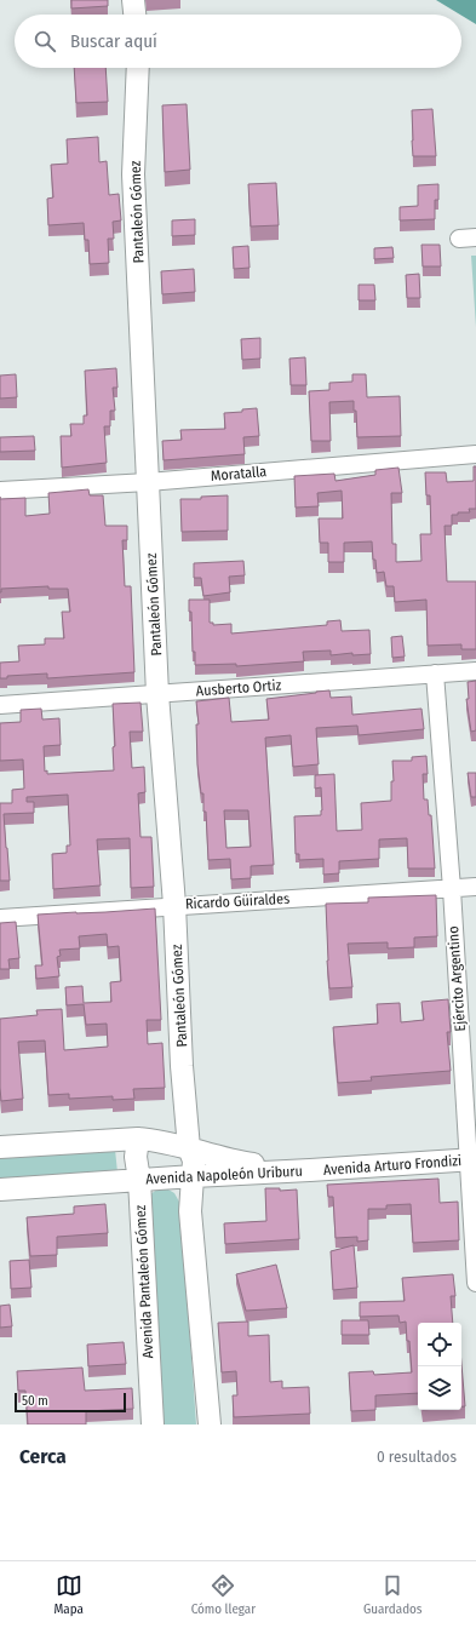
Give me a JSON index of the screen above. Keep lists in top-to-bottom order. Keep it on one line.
{"streets":{"main road":["Pantaleón Gómez","Avenida Arturo Frondizi","Avenida Napoleón Uriburu","Avenida Pantaleón Gómez"],"street":["Moratalla","Ausberto Ortiz","Ricardo Güiraldes","Ejército Argentino"]},"crossings":[["Pantaleón Gómez","Moratalla"],["Pantaleón Gómez","Ausberto Ortiz"],["Pantaleón Gómez","Ricardo Güiraldes"],["Pantaleón Gómez","Avenida Napoleón Uriburu"],["Ausberto Ortiz","Ejército Argentino"],["Ricardo Güiraldes","Ejército Argentino"],["Ejército Argentino","Avenida Arturo Frondizi"],["Avenida Arturo Frondizi","Avenida Napoleón Uriburu"],["Avenida Napoleón Uriburu","Avenida Pantaleón Gómez"]],"scale_bar":"50 m","page":{"search":"Buscar aquí","scale":"50 m","heading":["Cerca","0 resultados"],"nav":["Mapa","Cómo llegar","Guardados"]}}
